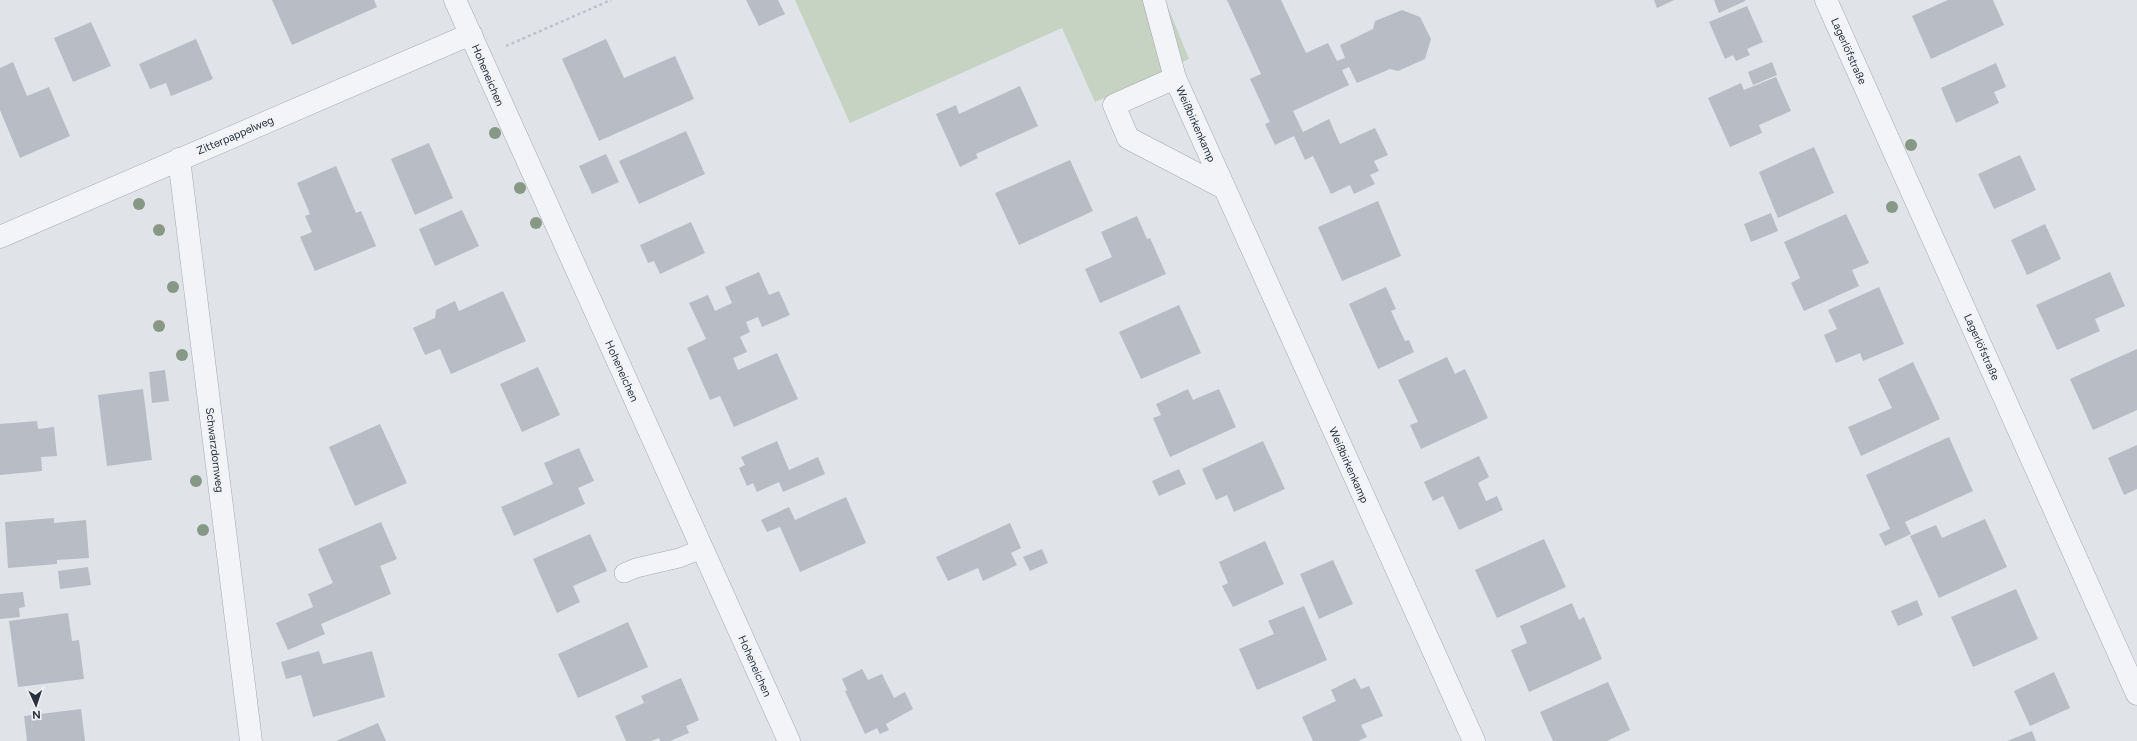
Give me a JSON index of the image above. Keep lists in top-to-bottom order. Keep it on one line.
{"streets":{"street":["Lagerlöfstraße","Hoheneichen","Weißbirkenkamp","Zitterpappelweg","Schwarzdornweg"]},"crossings":[["Hoheneichen","Zitterpappelweg"],["Zitterpappelweg","Schwarzdornweg"]],"north":"bottom"}
